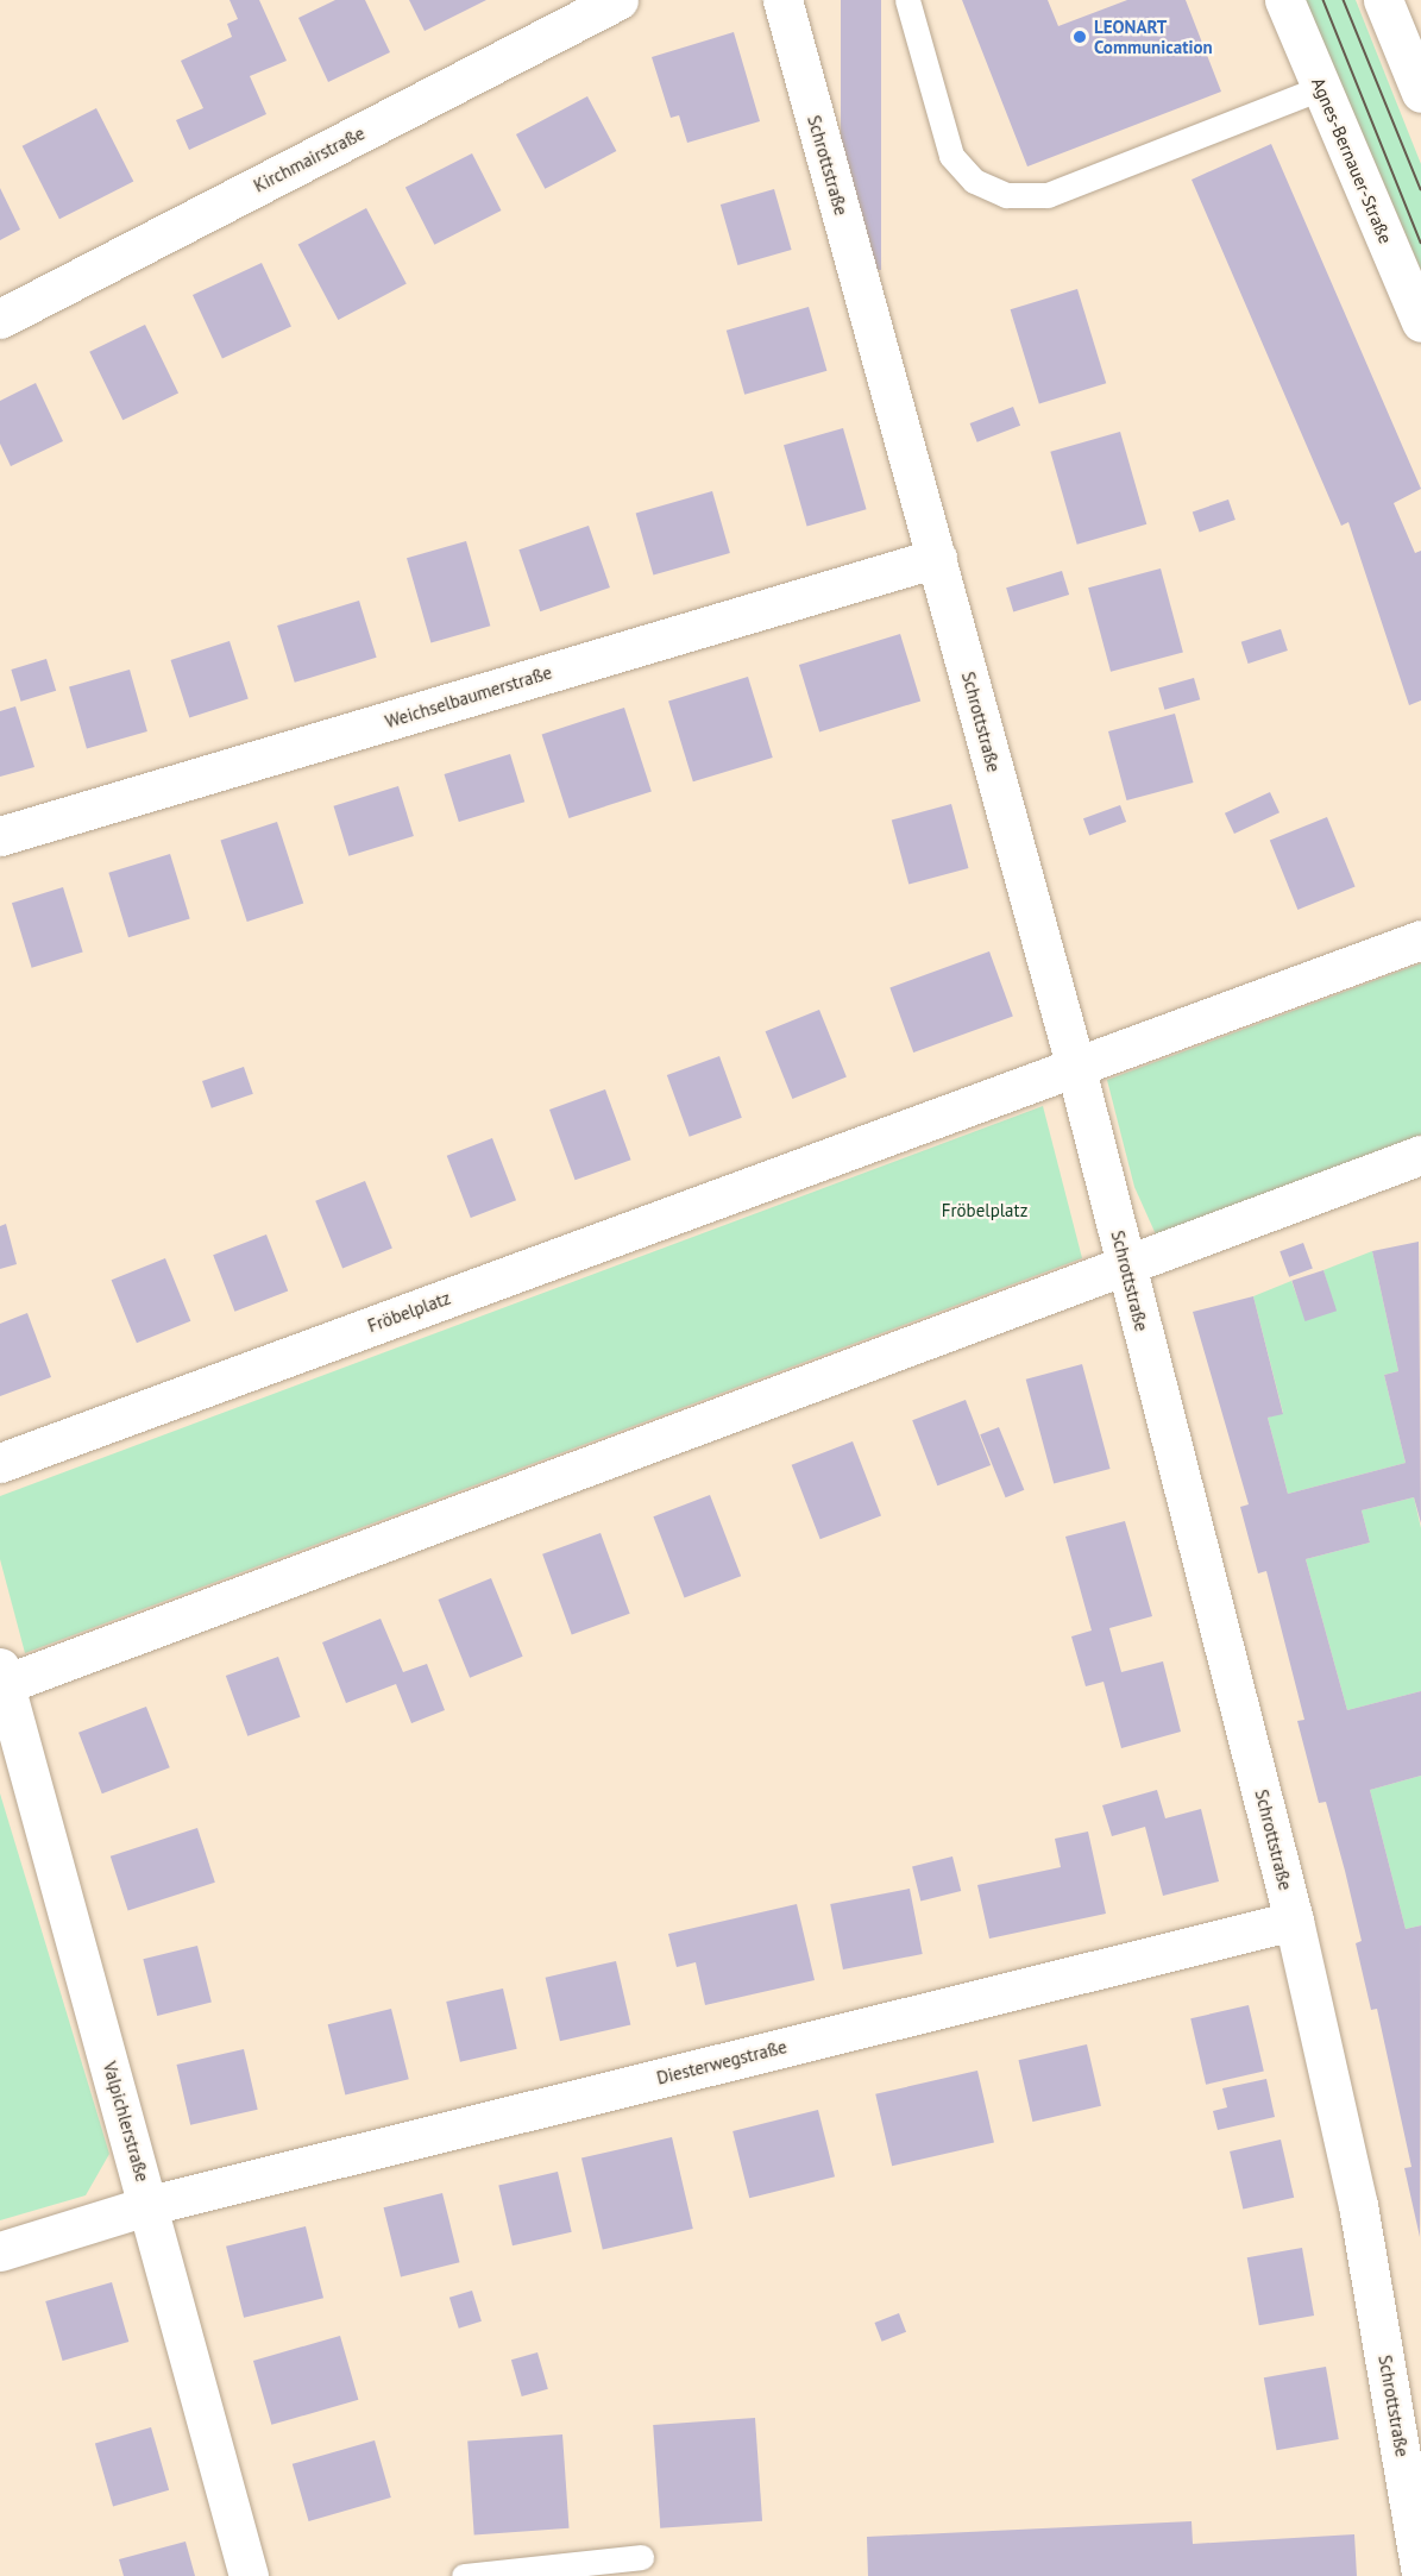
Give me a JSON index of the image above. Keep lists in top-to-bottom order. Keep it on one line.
{"streets":{"street":["Kirchmairstraße","Agnes-Bernauer-Straße","Schrottstraße","Weichselbaumerstraße","Fröbelplatz","Diesterwegstraße","Valpichlerstraße"]},"crossings":[["Schrottstraße","Weichselbaumerstraße"],["Schrottstraße","Fröbelplatz"],["Schrottstraße","Diesterwegstraße"],["Diesterwegstraße","Valpichlerstraße"]],"parks":["Fröbelplatz"],"places":["LEONART Communication"]}
